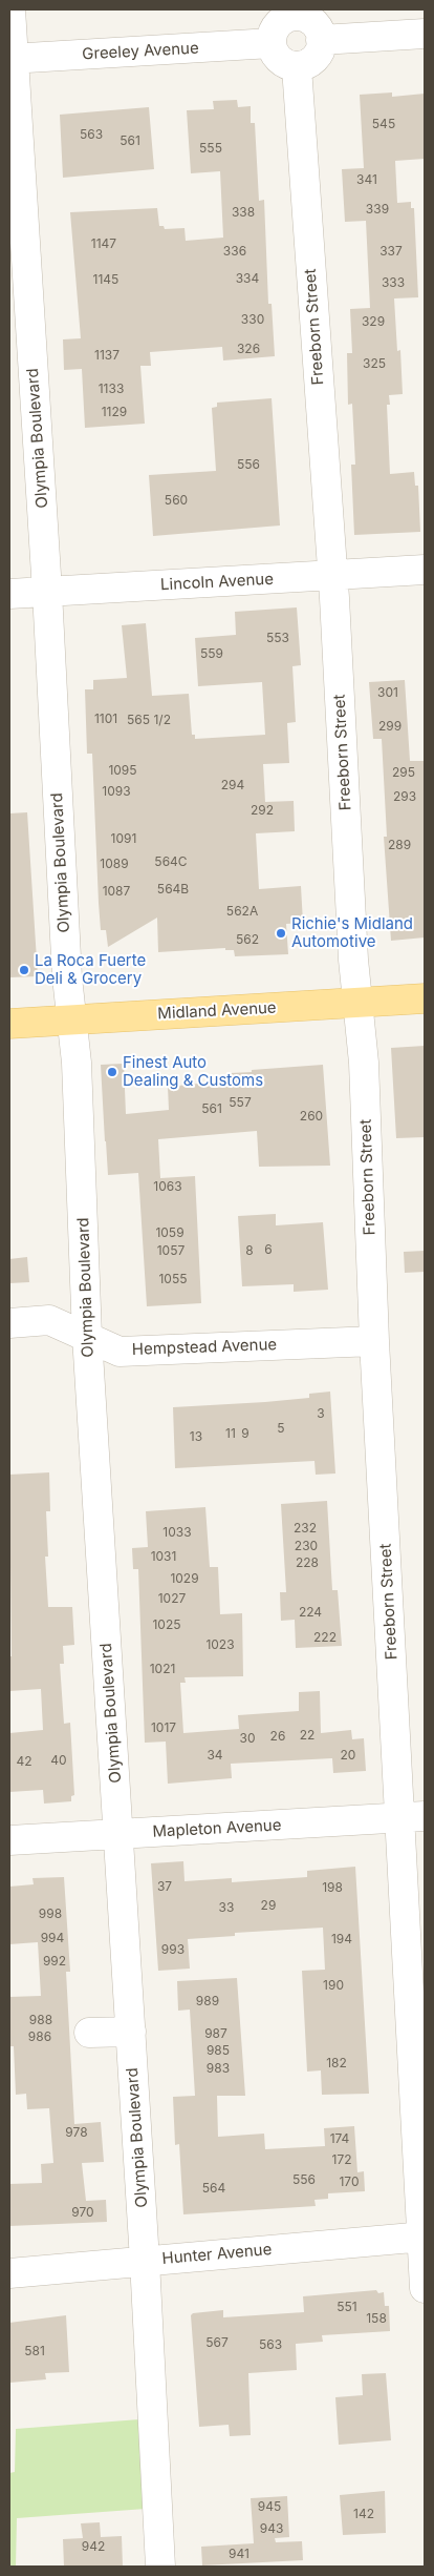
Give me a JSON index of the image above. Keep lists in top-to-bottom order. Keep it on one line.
{"streets":{"main road":["Midland Avenue"],"street":["Greeley Avenue","Freeborn Street","Olympia Boulevard","Lincoln Avenue","Hempstead Avenue","Mapleton Avenue","Hunter Avenue"]},"crossings":[["Greeley Avenue","Freeborn Street"],["Greeley Avenue","Olympia Boulevard"],["Freeborn Street","Lincoln Avenue"],["Freeborn Street","Midland Avenue"],["Freeborn Street","Hempstead Avenue"],["Freeborn Street","Mapleton Avenue"],["Freeborn Street","Hunter Avenue"],["Olympia Boulevard","Lincoln Avenue"],["Olympia Boulevard","Midland Avenue"],["Olympia Boulevard","Hempstead Avenue"],["Olympia Boulevard","Mapleton Avenue"],["Olympia Boulevard","Hunter Avenue"]],"places":["Richie's Midland Automotive","La Roca Fuerte Deli & Grocery","Finest Auto Dealing & Customs"],"house_numbers":["545","563","561","555","341","339","338","1147","336","337","334","1145","333","330","329","326","1137","325","1133","1129","556","560","553","559","301","1101","565 1/2","299","1095","295","294","1093","293","292","1091","289","564C","1089","564B","1087","562A","562","557","561","260","1063","1059","6","1057","8","1055","3","5","11","9","13","232","1033","230","1031","228","1029","1027","224","1025","222","1023","1021","1017","22","26","30","34","20","40","42","37","198","29","33","998","994","194","993","992","190","989","988","987","986","985","182","983","978","174","172","556","170","564","970","551","158","567","563","581","945","142","943","942","941"]}
